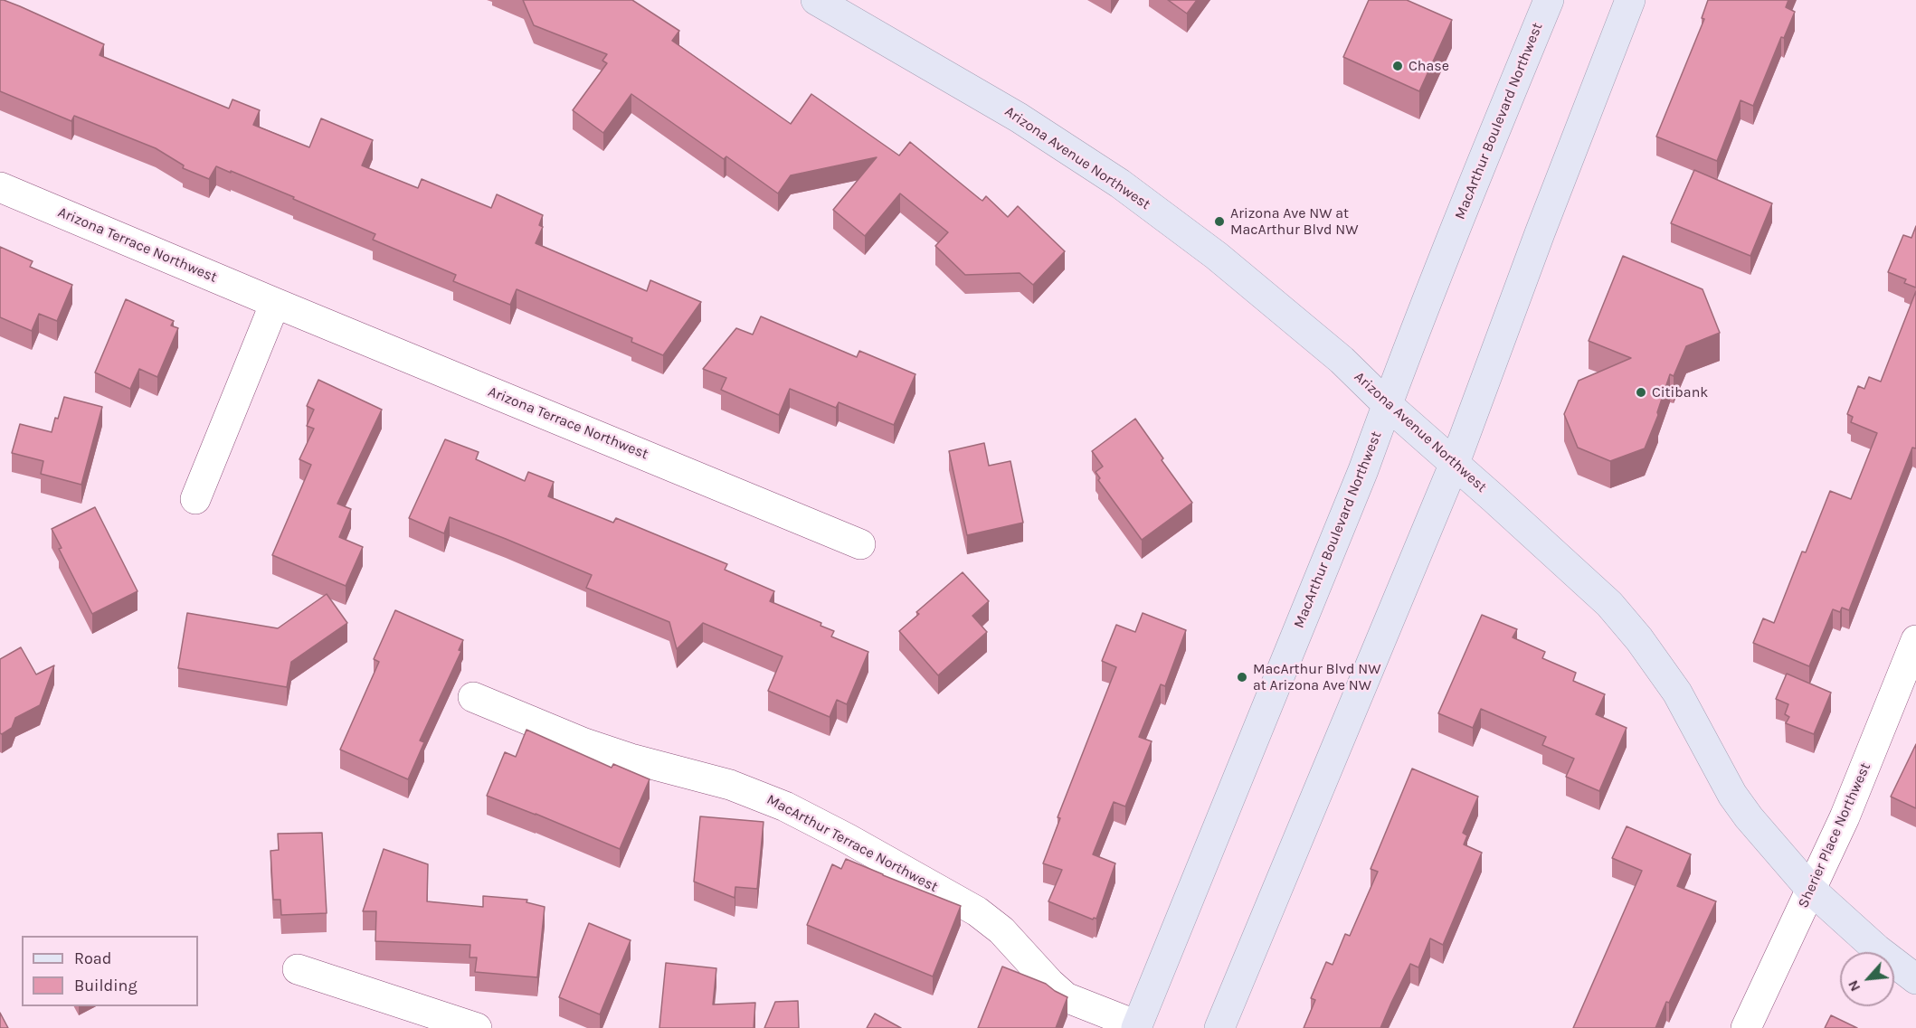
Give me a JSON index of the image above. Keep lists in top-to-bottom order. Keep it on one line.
{"streets":{"main road":["MacArthur Boulevard Northwest","Arizona Avenue Northwest"],"street":["Arizona Terrace Northwest","Sherier Place Northwest","MacArthur Terrace Northwest"]},"crossings":[["MacArthur Boulevard Northwest","Arizona Avenue Northwest"],["MacArthur Boulevard Northwest","MacArthur Terrace Northwest"],["Arizona Avenue Northwest","Sherier Place Northwest"]],"places":["Chase","Arizona Ave NW at MacArthur Blvd NW","Citibank","MacArthur Blvd NW at Arizona Ave NW"],"legend":["Road","Building"],"north":"bottom left"}
